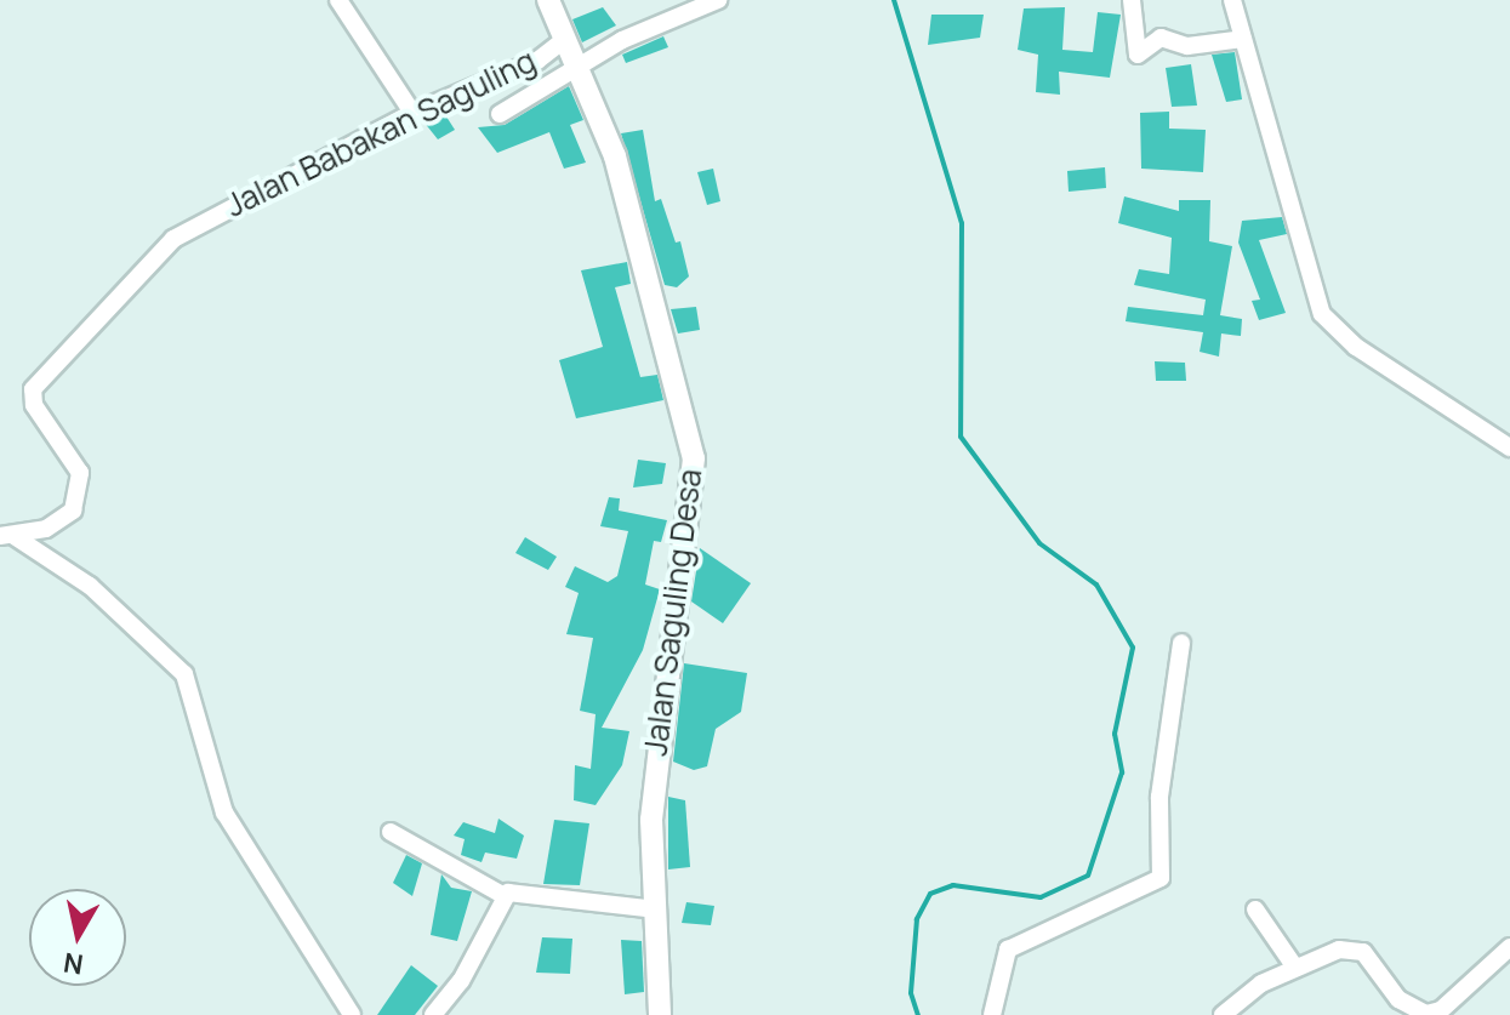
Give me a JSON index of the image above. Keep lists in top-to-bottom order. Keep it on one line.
{"streets":{"street":["Jalan Babakan Saguling","Jalan Saguling Desa"]},"crossings":[["Jalan Babakan Saguling","Jalan Saguling Desa"]],"north":"bottom"}
